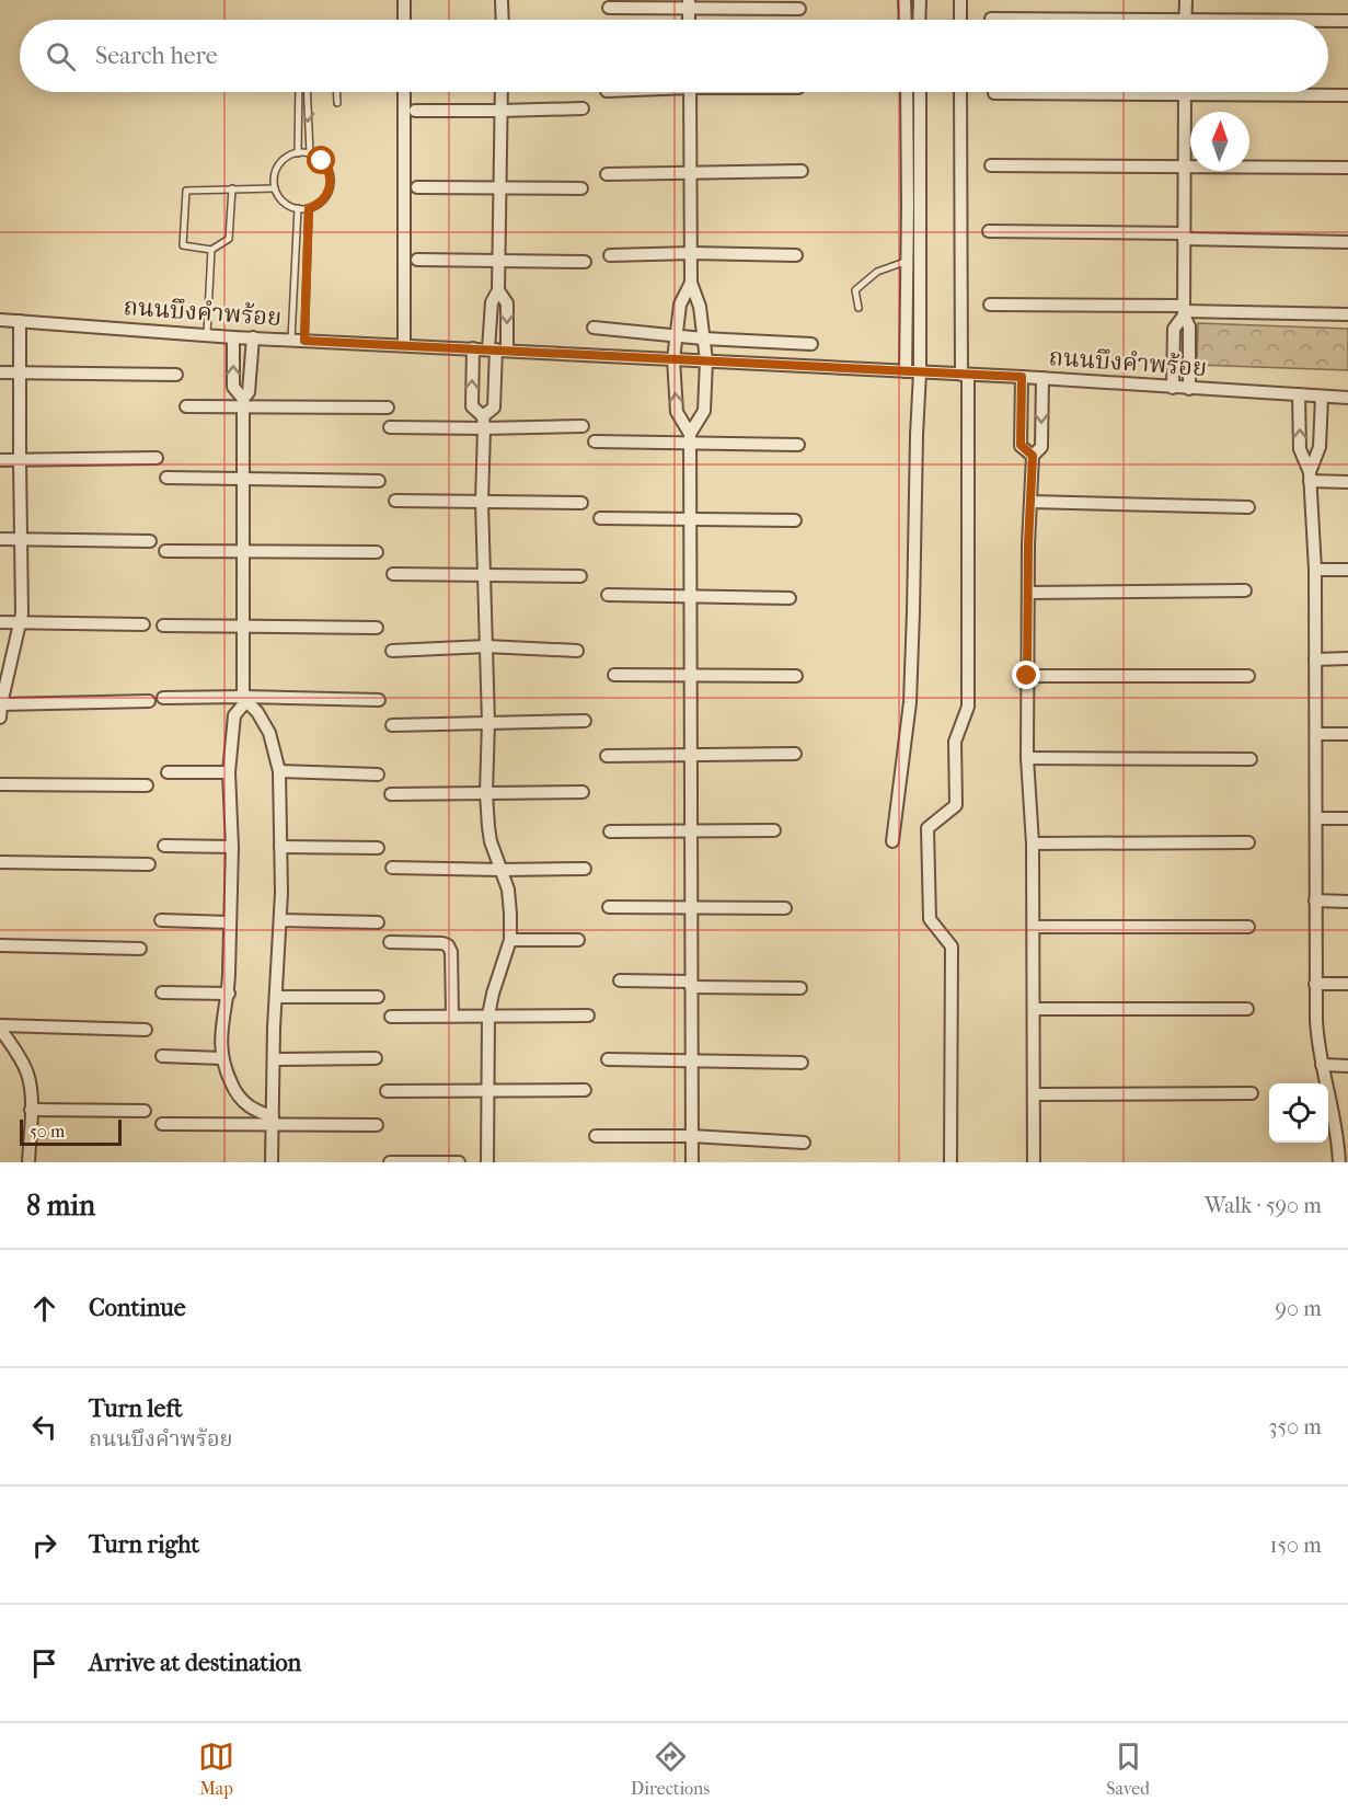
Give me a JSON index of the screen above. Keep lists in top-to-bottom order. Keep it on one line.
{"streets":{"street":["ถนนบึงคำพร้อย"]},"scale_bar":"50 m","north":"top","page":{"search":"Search here","scale":"50 m","heading":["8 min","Walk · 590 m"],"list":[["Continue","90 m"],["Turn left","ถนนบึงคำพร้อย","350 m"],["Turn right","150 m"],"Arrive at destination"],"nav":["Map","Directions","Saved"]}}
